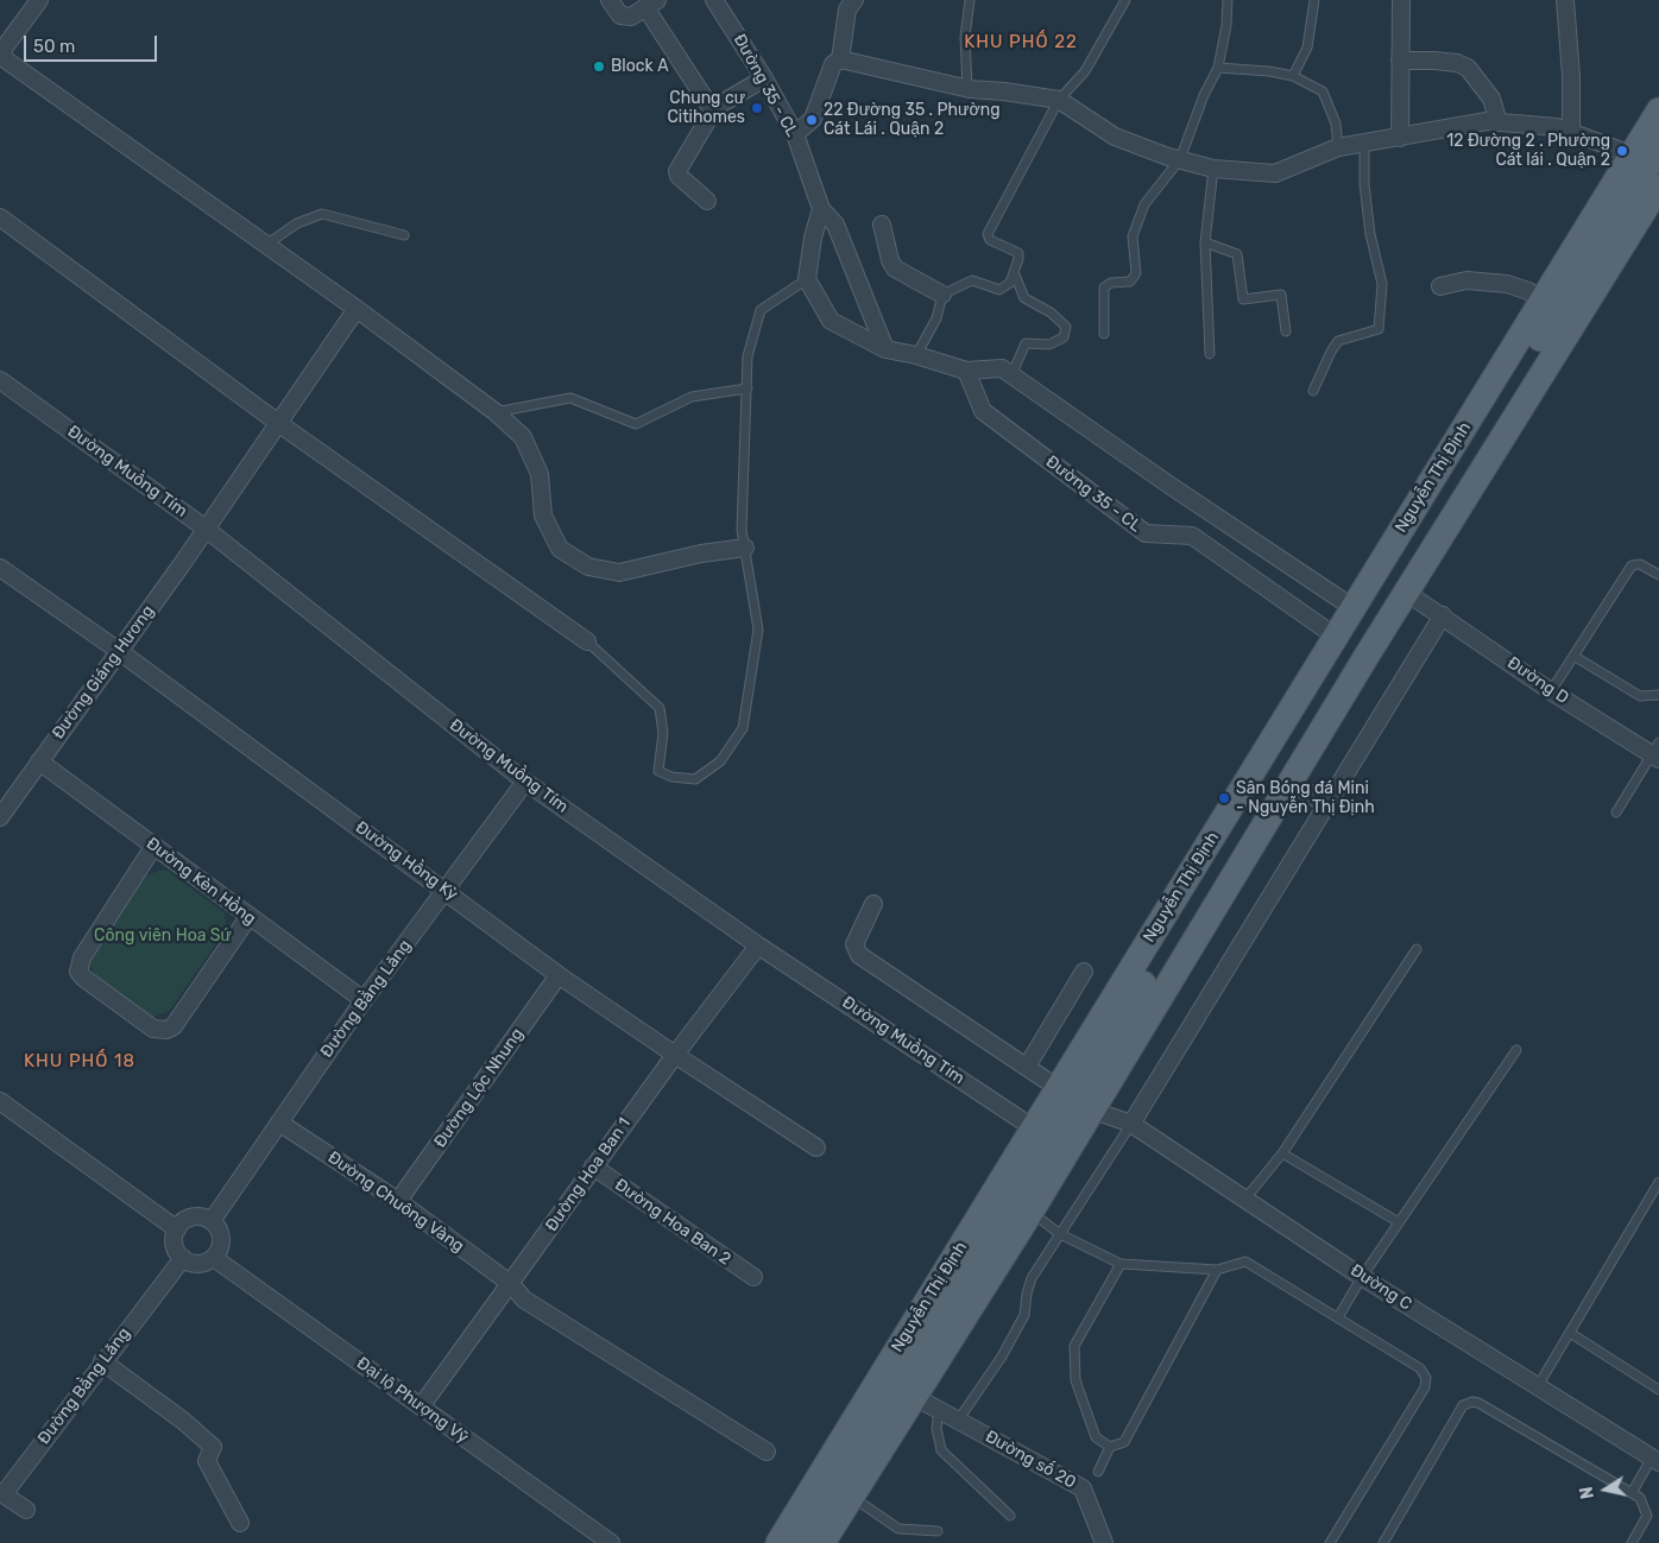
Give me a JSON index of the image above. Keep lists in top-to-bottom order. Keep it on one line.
{"streets":{"main road":["Nguyễn Thị Định"],"street":["Đường 35 - CL","Đường Muồng Tím","Đường Giáng Hương","Đường D","Đường Hồng Kỳ","Đường Kèn Hồng","Đường Bằng Lăng","Đường Lộc Nhung","Đường Hoa Ban 1","Đường Chuông Vàng","Đường Hoa Ban 2","Đường C","Đại lộ Phượng Vỹ","Đường số 20"]},"crossings":[["Đường 35 - CL","Nguyễn Thị Định"],["Đường Muồng Tím","Nguyễn Thị Định"],["Đường Muồng Tím","Đường Giáng Hương"],["Đường Muồng Tím","Đường Bằng Lăng"],["Đường Muồng Tím","Đường Hoa Ban 1"],["Nguyễn Thị Định","Đường D"],["Nguyễn Thị Định","Đường C"],["Nguyễn Thị Định","Đường số 20"],["Đường Giáng Hương","Đường Hồng Kỳ"],["Đường Giáng Hương","Đường Kèn Hồng"],["Đường Hồng Kỳ","Đường Bằng Lăng"],["Đường Hồng Kỳ","Đường Lộc Nhung"],["Đường Hồng Kỳ","Đường Hoa Ban 1"],["Đường Kèn Hồng","Đường Bằng Lăng"],["Đường Bằng Lăng","Đường Chuông Vàng"],["Đường Bằng Lăng","Đại lộ Phượng Vỹ"],["Đường Lộc Nhung","Đường Chuông Vàng"],["Đường Hoa Ban 1","Đường Chuông Vàng"],["Đường Hoa Ban 1","Đường Hoa Ban 2"],["Đường Hoa Ban 1","Đại lộ Phượng Vỹ"]],"districts":["KHU PHỐ 22","KHU PHỐ 18"],"parks":["Công viên Hoa Sứ"],"places":["Block A","Chung cư Citihomes","22 Đường 35 . Phường Cát Lái . Quận 2","12 Đường 2 . Phường Cát lái . Quận 2","Sân Bóng đá Mini - Nguyễn Thị Định"],"scale_bar":"50 m","north":"left"}
